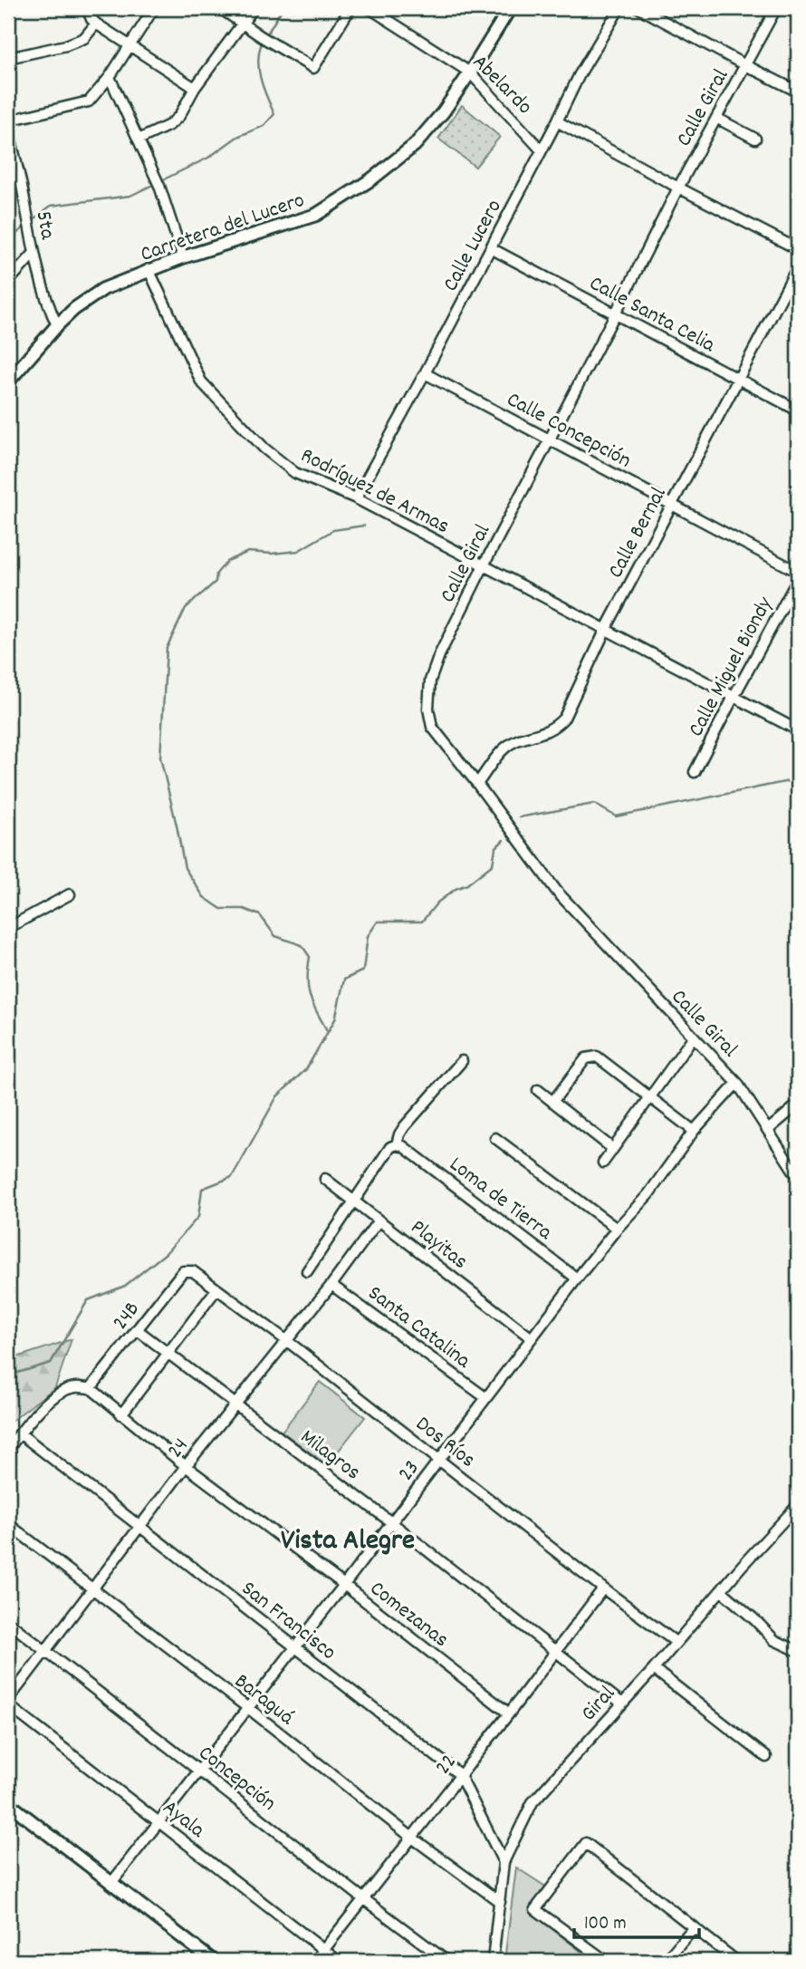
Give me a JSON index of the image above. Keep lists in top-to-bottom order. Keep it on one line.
{"streets":{"main road":["Carretera del Lucero"],"street":["Abelardo","Calle Giral","5ta","Calle Lucero","Calle Santa Celia","Calle Concepción","Rodríguez de Armas","Calle Bernal","Calle Miguel Biondy","Loma de Tierra","Playitas","24B","Santa Catalina","Dos Ríos","24","Milagros","23","Comezanas","San Francisco","Baraguá","Giral","22","Concepción","Ayala"]},"crossings":[["Abelardo","Carretera del Lucero"],["Abelardo","Calle Lucero"],["Calle Giral","Calle Santa Celia"],["Calle Giral","Calle Concepción"],["Calle Giral","Rodríguez de Armas"],["Calle Giral","Calle Bernal"],["Calle Giral","23"],["5ta","Carretera del Lucero"],["Carretera del Lucero","Rodríguez de Armas"],["Calle Lucero","Calle Santa Celia"],["Calle Lucero","Calle Concepción"],["Calle Lucero","Rodríguez de Armas"],["Calle Santa Celia","Calle Bernal"],["Calle Concepción","Calle Bernal"],["Rodríguez de Armas","Calle Bernal"],["Rodríguez de Armas","Calle Miguel Biondy"],["Loma de Tierra","23"],["Playitas","24"],["Playitas","23"],["24B","Dos Ríos"],["24B","Milagros"],["24B","Comezanas"],["Santa Catalina","24"],["Santa Catalina","23"],["Dos Ríos","24"],["Dos Ríos","23"],["Dos Ríos","Giral"],["Dos Ríos","22"],["24","Milagros"],["24","Comezanas"],["24","San Francisco"],["24","Baraguá"],["24","Concepción"],["Milagros","23"],["Milagros","Giral"],["Milagros","22"],["23","Comezanas"],["23","San Francisco"],["23","Baraguá"],["23","Concepción"],["23","Ayala"],["Comezanas","22"],["San Francisco","Giral"],["San Francisco","22"],["Baraguá","Giral"],["Baraguá","22"],["22","Concepción"],["22","Ayala"]],"districts":["Vista Alegre"],"scale_bar":"100 m"}
